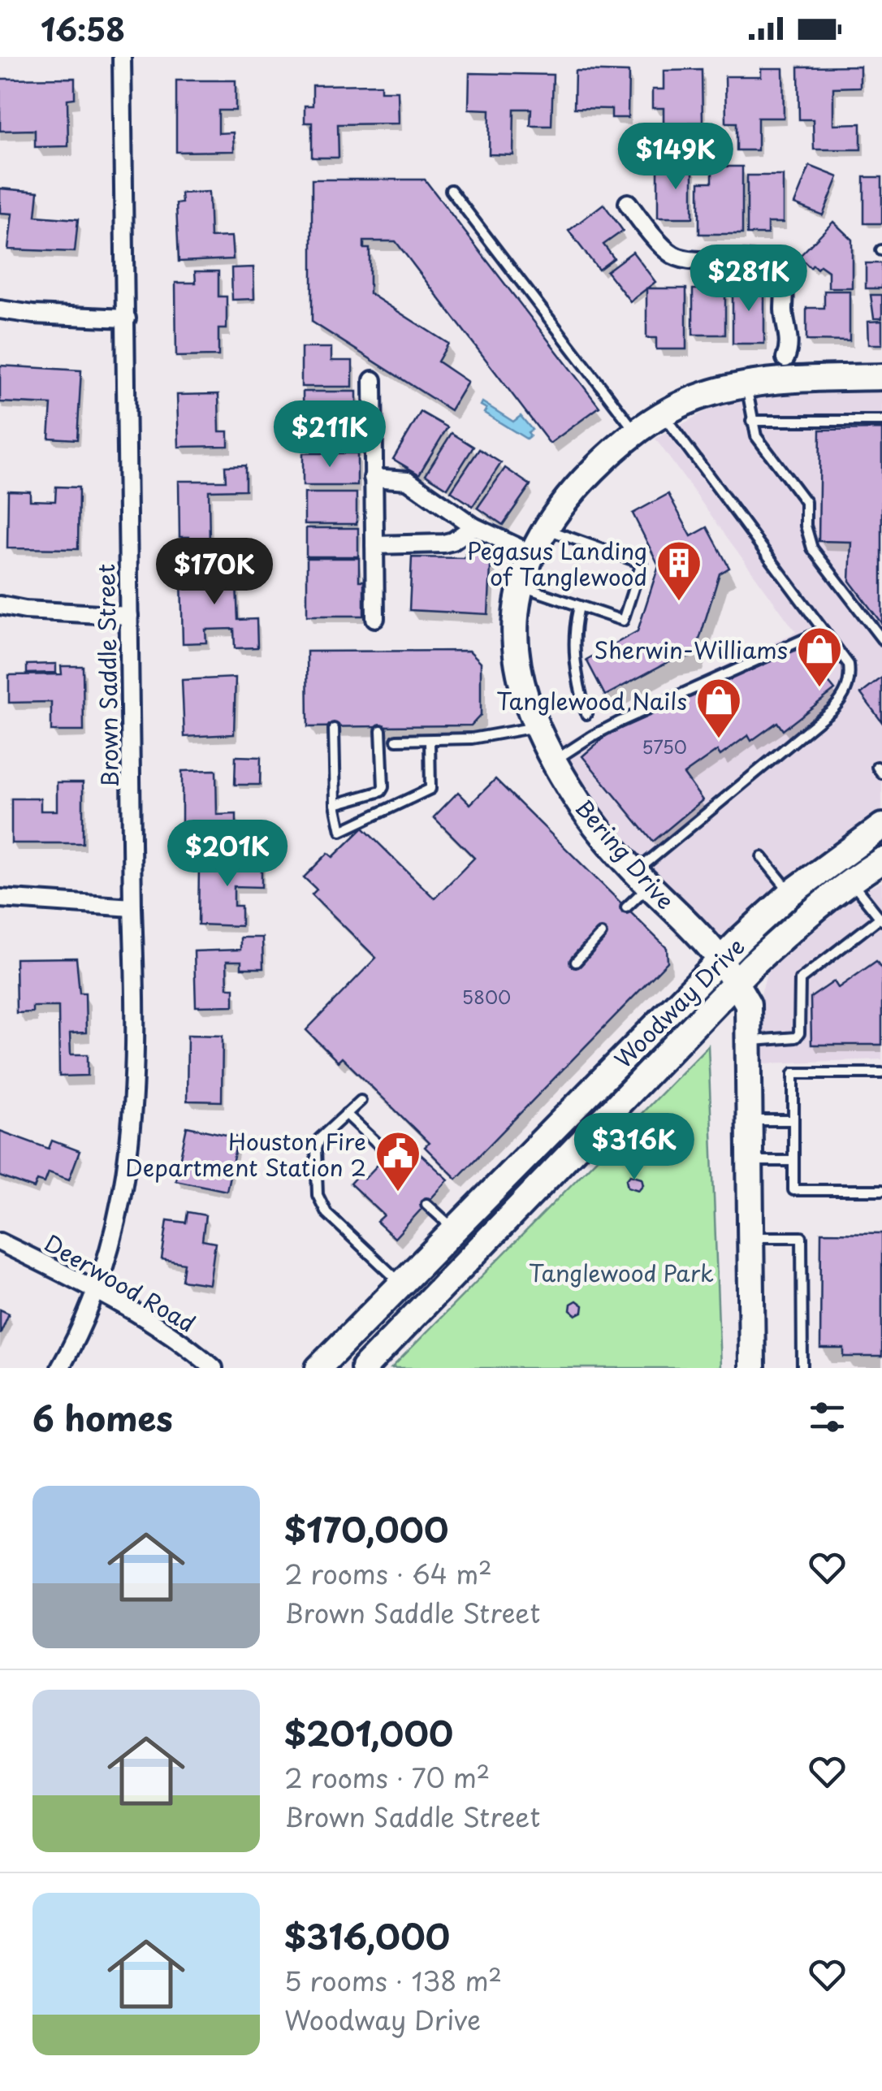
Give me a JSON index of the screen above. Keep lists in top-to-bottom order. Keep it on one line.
{"streets":{"main road":["Bering Drive","Woodway Drive"],"street":["Brown Saddle Street","Deerwood Road"]},"crossings":[["Brown Saddle Street","Deerwood Road"],["Bering Drive","Woodway Drive"]],"parks":["Tanglewood Park"],"places":{"building":["Pegasus Landing of Tanglewood"],"shop":["Sherwin-Williams","Tanglewood Nails"],"public building":["Houston Fire Department Station 2"]},"house_numbers":["5750","5800"],"page":{"status":"16:58","price":["$149K","$281K","$211K","$170K","$201K","$316K"],"heading":"6 homes","list":[{"name":"$170,000","note":"2 rooms · 64 m² · Brown Saddle Street"},{"name":"$201,000","note":"2 rooms · 70 m² · Brown Saddle Street"},{"name":"$316,000","note":"5 rooms · 138 m² · Woodway Drive"}]}}
